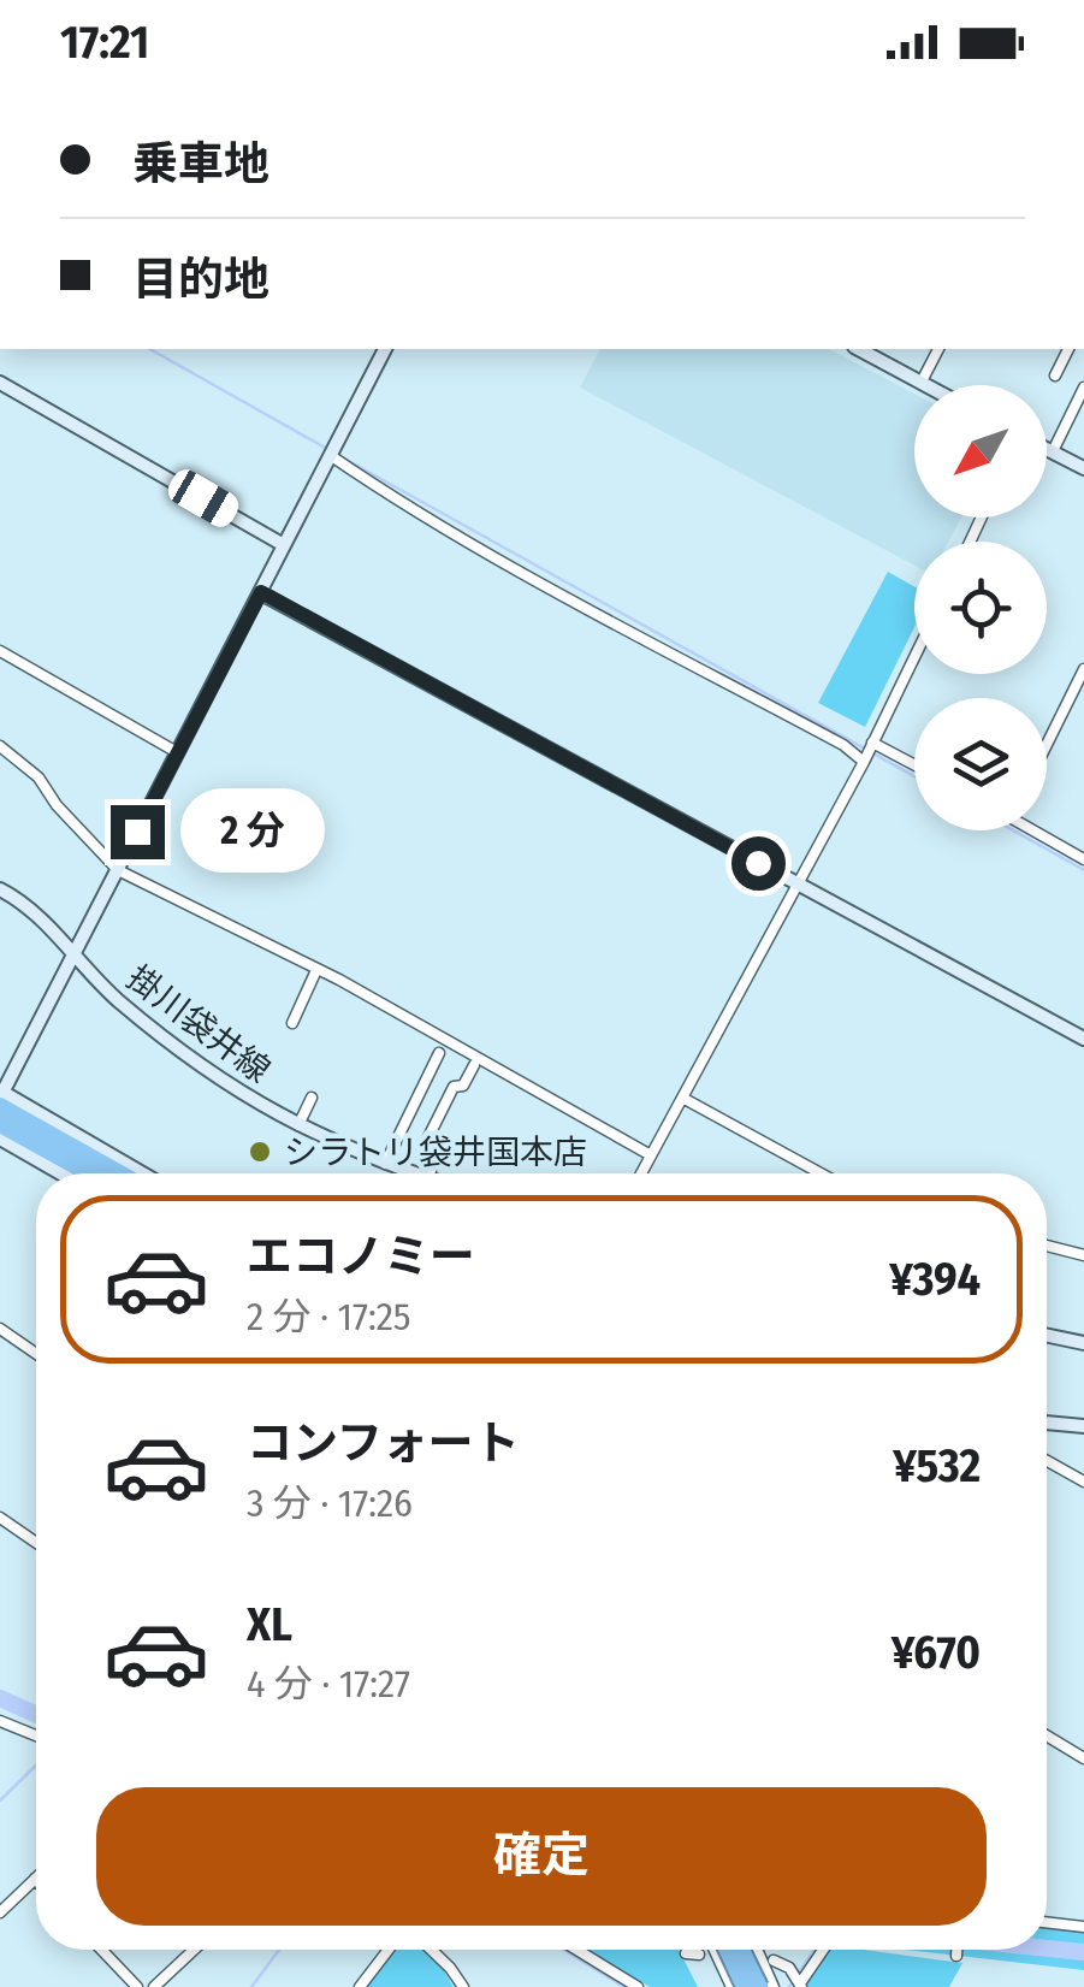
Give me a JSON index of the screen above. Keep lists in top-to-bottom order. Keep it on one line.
{"streets":{"street":["掛川袋井線"]},"places":["シラトリ袋井国本店"],"north":"bottom left","page":{"status":"17:21","banner":["乗車地","目的地"],"bubble":"2 分","list":[{"name":"エコノミー","note":"2 分 · 17:25","value":"¥394"},{"name":"コンフォート","note":"3 分 · 17:26","value":"¥532"},{"name":"XL","note":"4 分 · 17:27","value":"¥670"}],"buttons":"確定"}}
